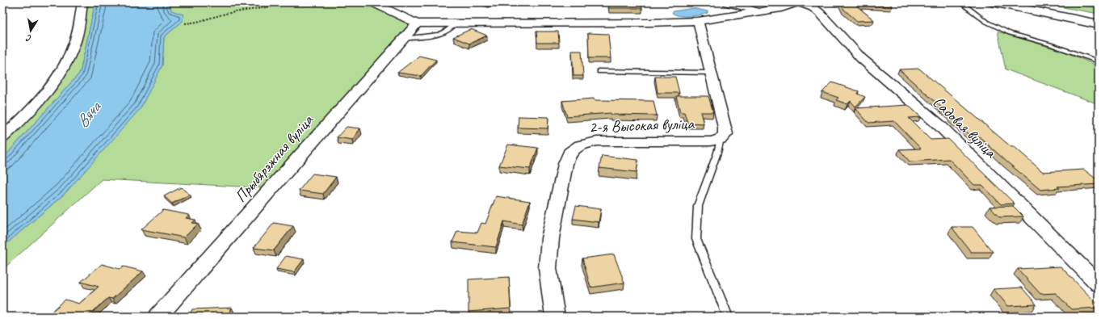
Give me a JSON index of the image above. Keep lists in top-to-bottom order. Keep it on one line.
{"streets":{"street":["2-я Высокая вуліца","Садовая вуліца","Прыбярэжная вуліца"]},"water":["Вяча"],"north":"bottom"}
